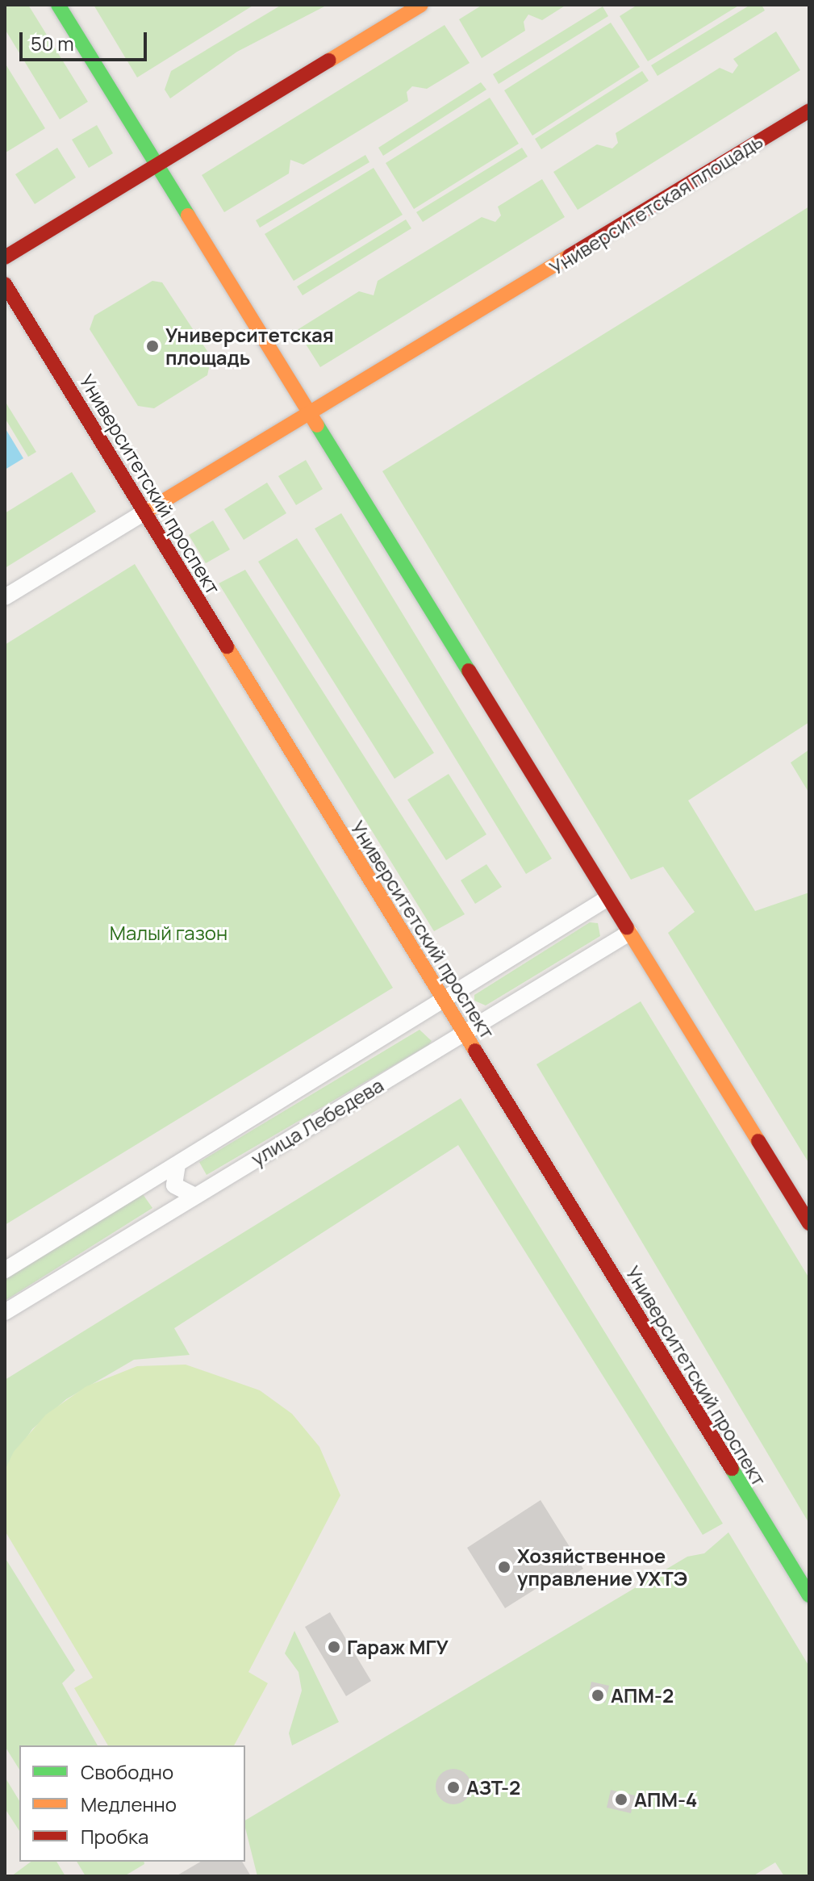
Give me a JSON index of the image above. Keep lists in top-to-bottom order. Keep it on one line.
{"streets":{"main road":["Университетская площадь","Университетский проспект"],"street":["улица Лебедева"]},"crossings":[["Университетская площадь","Университетский проспект"],["Университетский проспект","улица Лебедева"]],"parks":["Малый газон"],"places":["Университетская площадь","Хозяйственное управление УХТЭ","Гараж МГУ","АПМ-2","АЗТ-2","АПМ-4"],"legend":["Свободно","Медленно","Пробка"],"scale_bar":"50 m"}
